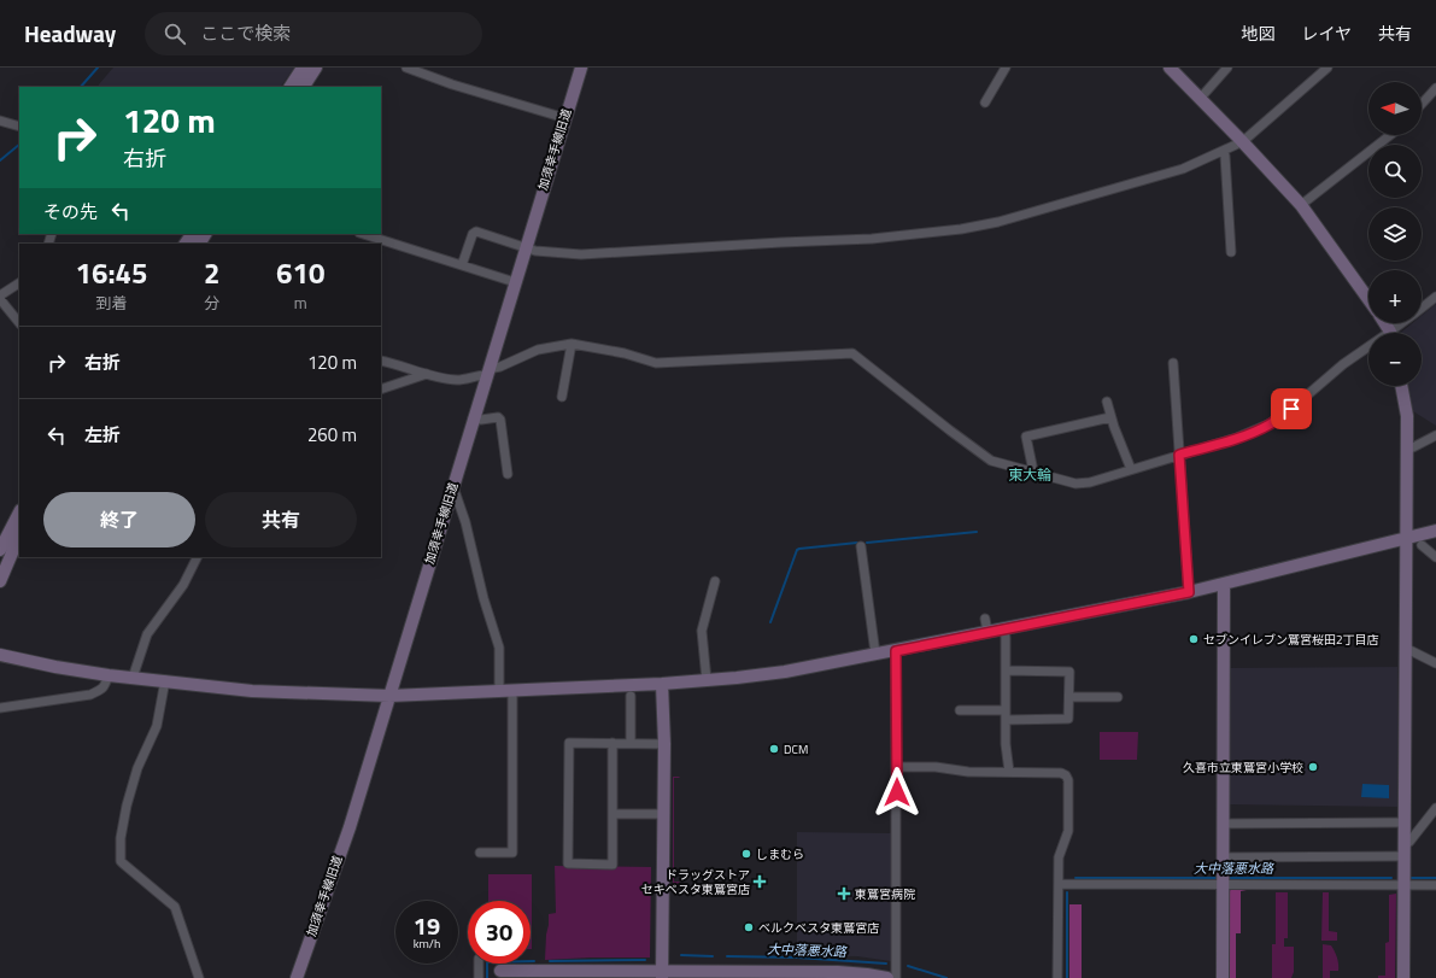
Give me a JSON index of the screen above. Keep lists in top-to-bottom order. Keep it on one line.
{"streets":{"street":["加須幸手線旧道"]},"districts":["東大輪"],"water":["大中落悪水路"],"places":{"other":["セブンイレブン鷲宮桜田2丁目店","DCM","久喜市立東鷲宮小学校","しまむら","ベルクベスタ東鷲宮店"],"health":["ドラッグストア セキベスタ東鷲宮店","東鷲宮病院"]},"north":"left","page":{"header":"Headway","search":"ここで検索","nav":["地図","レイヤ","共有"],"map_buttons":["+","−"],"turn":["120 m","右折"],"then":"その先","eta":["16:45","到着","2","分","610","m"],"list":[{"name":"右折","value":"120 m"},{"name":"左折","value":"260 m"}],"buttons":["終了","共有"],"speed":"19 km/h","limit":"30"}}
